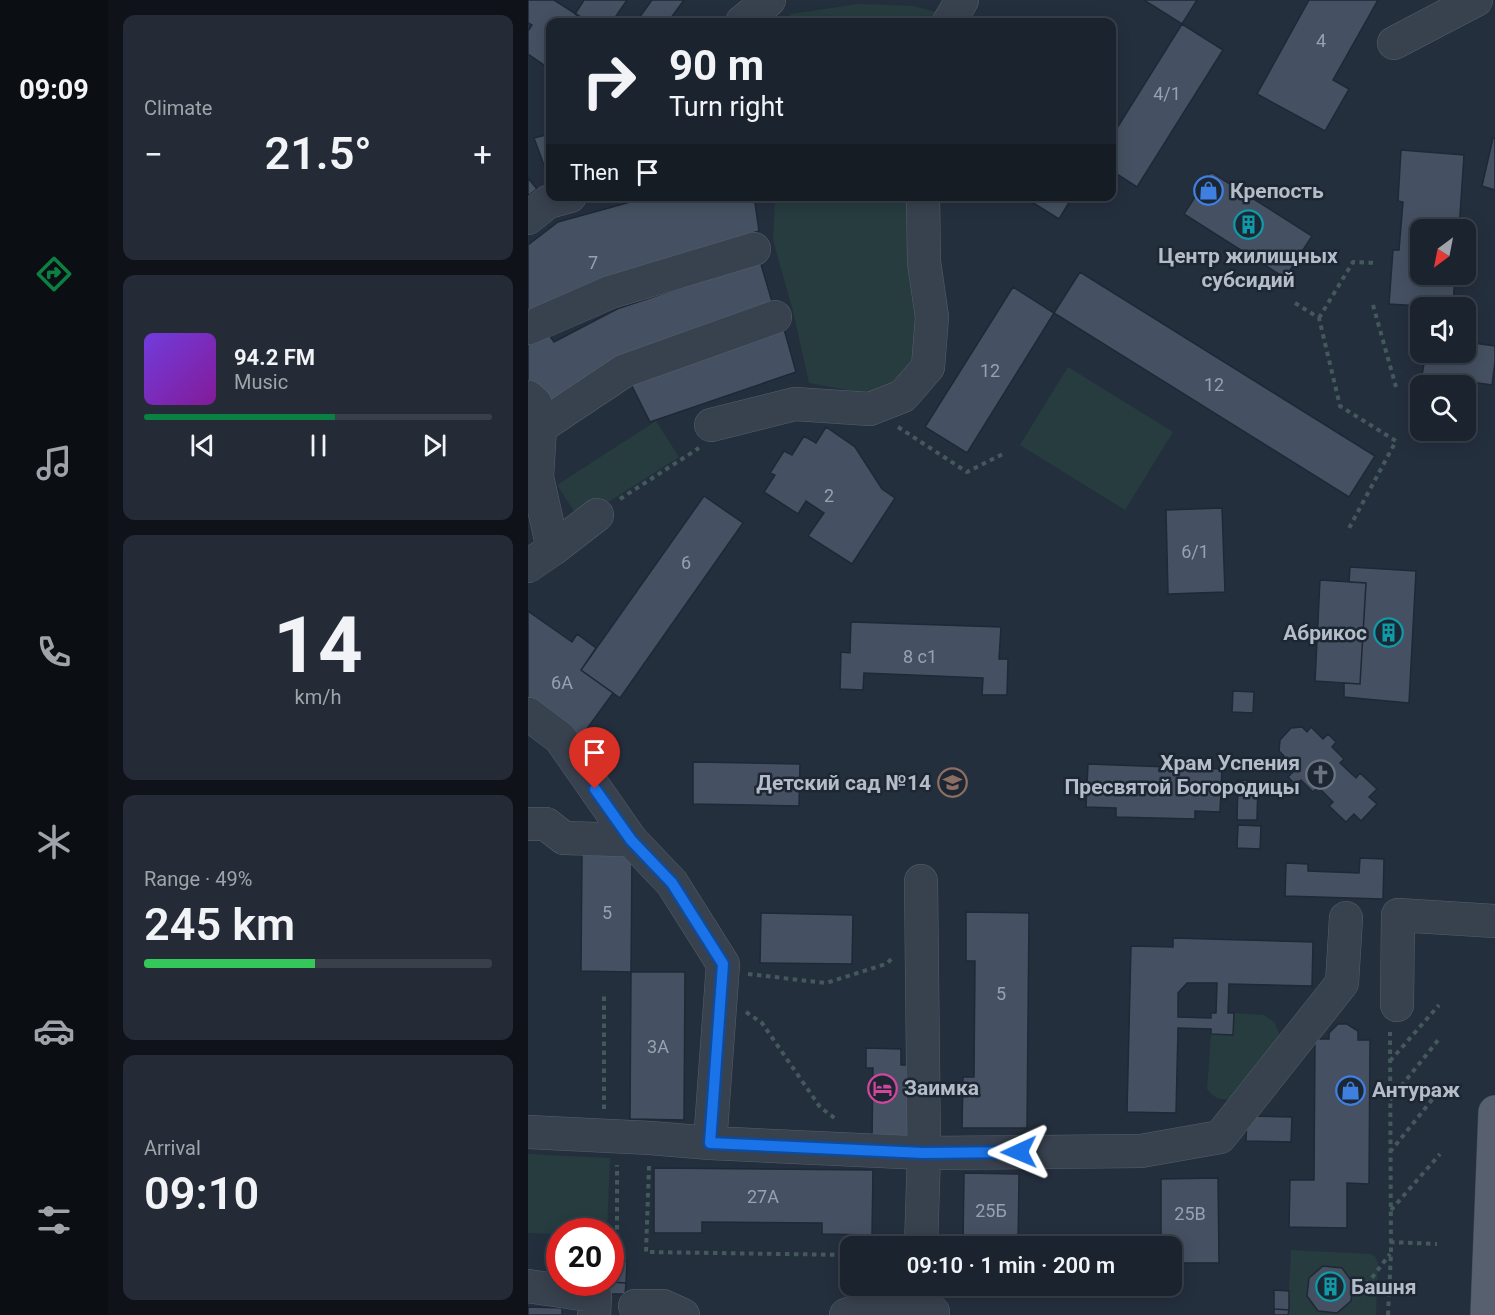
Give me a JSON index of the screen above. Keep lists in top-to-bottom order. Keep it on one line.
{"places":{"shop":["Крепость","Антураж"],"building":["Центр жилищных субсидий","Абрикос","Башня"],"church":["Храм Успения Пресвятой Богородицы"],"school or university":["Детский сад №14"],"hotel":["Заимка"]},"house_numbers":["4","4/1","7","12","12","2","6/1","6","8 с1","6А","5","5","3А","27А","25Б","25В"],"north":"bottom left","page":{"tabs":"09:09","tile":["Climate",["14","km/h"],["Range · 49%","245 km"],["Arrival","09:10"]],"turn":["90 m","Turn right"],"heat":["−","21.5°","+"],"then":"Then","song":["94.2 FM","Music"],"limit":"20","trip":"09:10 · 1 min · 200 m"}}
